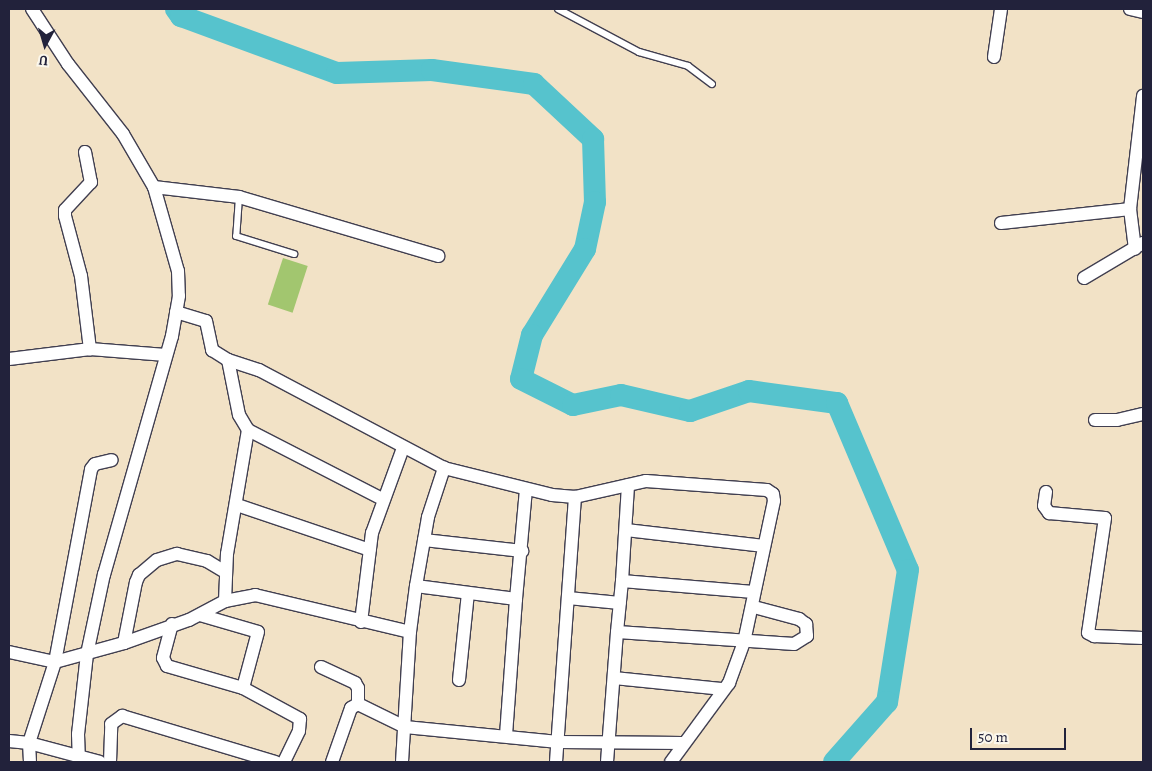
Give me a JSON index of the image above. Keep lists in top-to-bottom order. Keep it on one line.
{"scale_bar":"50 m","north":"bottom"}
